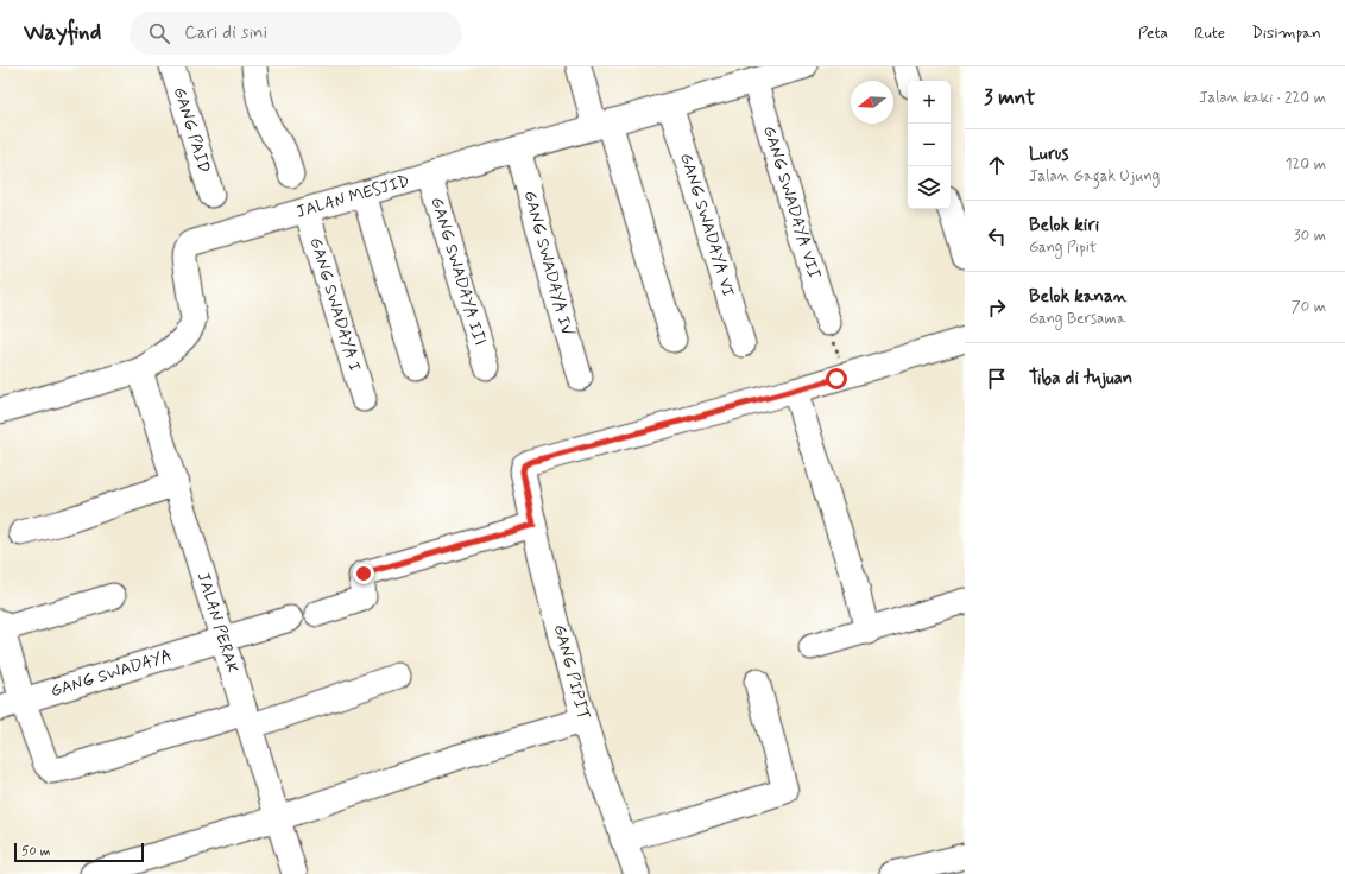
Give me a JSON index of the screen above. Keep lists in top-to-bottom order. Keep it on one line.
{"streets":{"street":["GANG PAID","JALAN MESJID","GANG SWADAYA VII","GANG SWADAYA VI","GANG SWADAYA IV","GANG SWADAYA III","GANG SWADAYA I","JALAN PERAK","GANG PIPIT","GANG SWADAYA"]},"crossings":[["JALAN MESJID","GANG SWADAYA VII"],["JALAN MESJID","GANG SWADAYA VI"],["JALAN MESJID","GANG SWADAYA IV"],["JALAN MESJID","GANG SWADAYA III"],["JALAN MESJID","GANG SWADAYA I"],["JALAN MESJID","JALAN PERAK"],["JALAN PERAK","GANG SWADAYA"]],"scale_bar":"50 m","north":"left","page":{"header":"Wayfind","search":"Cari di sini","nav":["Peta","Rute","Disimpan"],"heading":["3 mnt","Jalan kaki · 220 m"],"map_buttons":["+","−"],"list":[["Lurus","Jalan Gagak Ujung","120 m"],["Belok kiri","Gang Pipit","30 m"],["Belok kanan","Gang Bersama","70 m"],"Tiba di tujuan"],"scale":"50 m"}}
